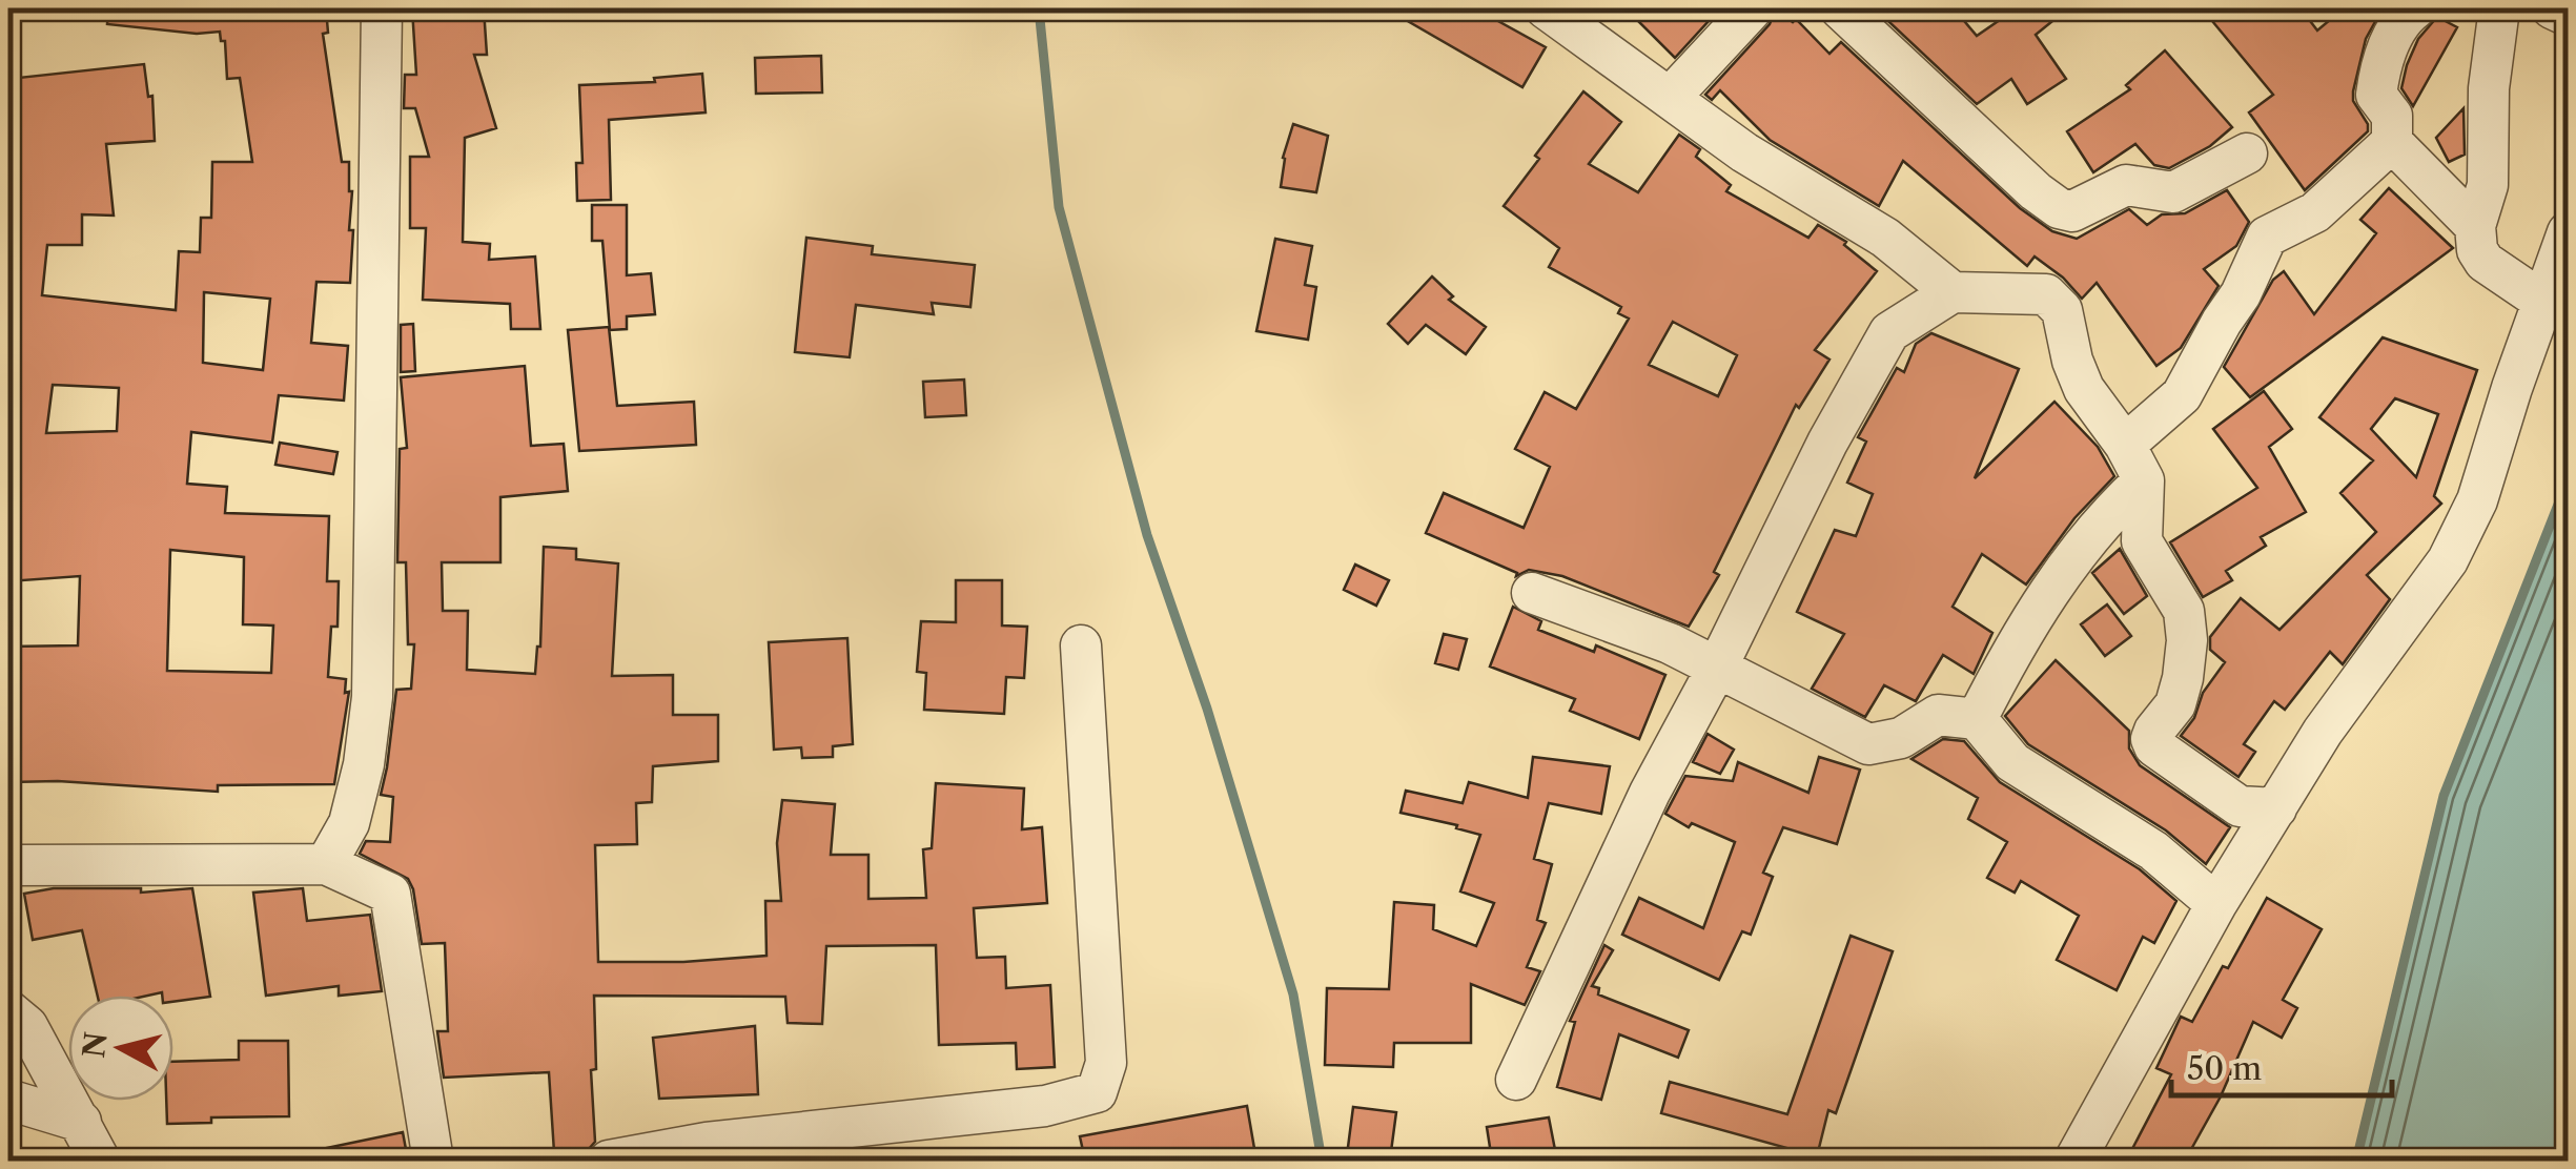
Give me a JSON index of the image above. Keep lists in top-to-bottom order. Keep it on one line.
{"scale_bar":"50 m","north":"left"}
